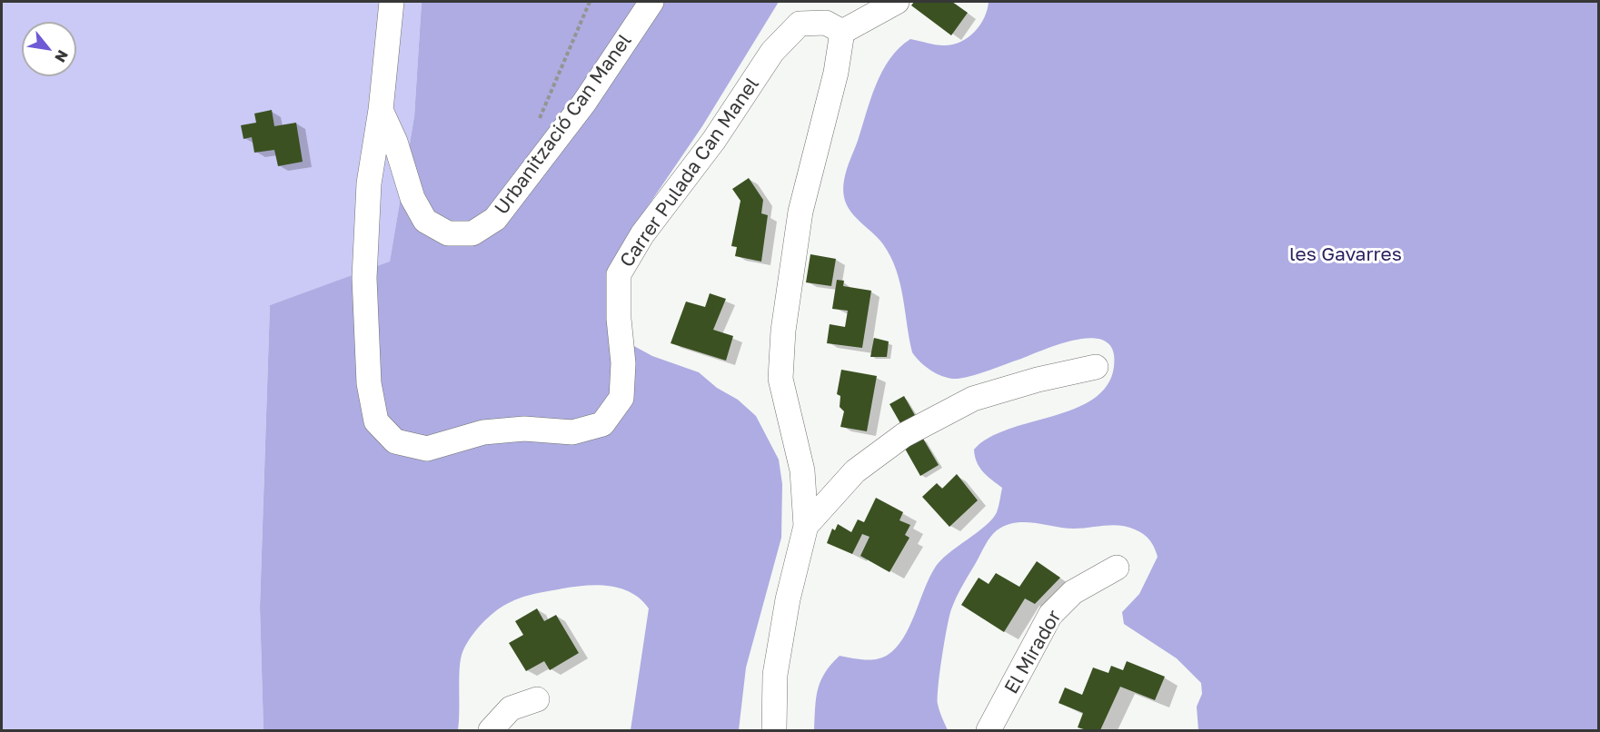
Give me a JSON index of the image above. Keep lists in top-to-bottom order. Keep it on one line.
{"streets":{"street":["Urbanització Can Manel","Carrer Pulada Can Manel","El Mirador"]},"crossings":[["Urbanització Can Manel","Carrer Pulada Can Manel"]],"parks":["les Gavarres"],"north":"bottom right"}
